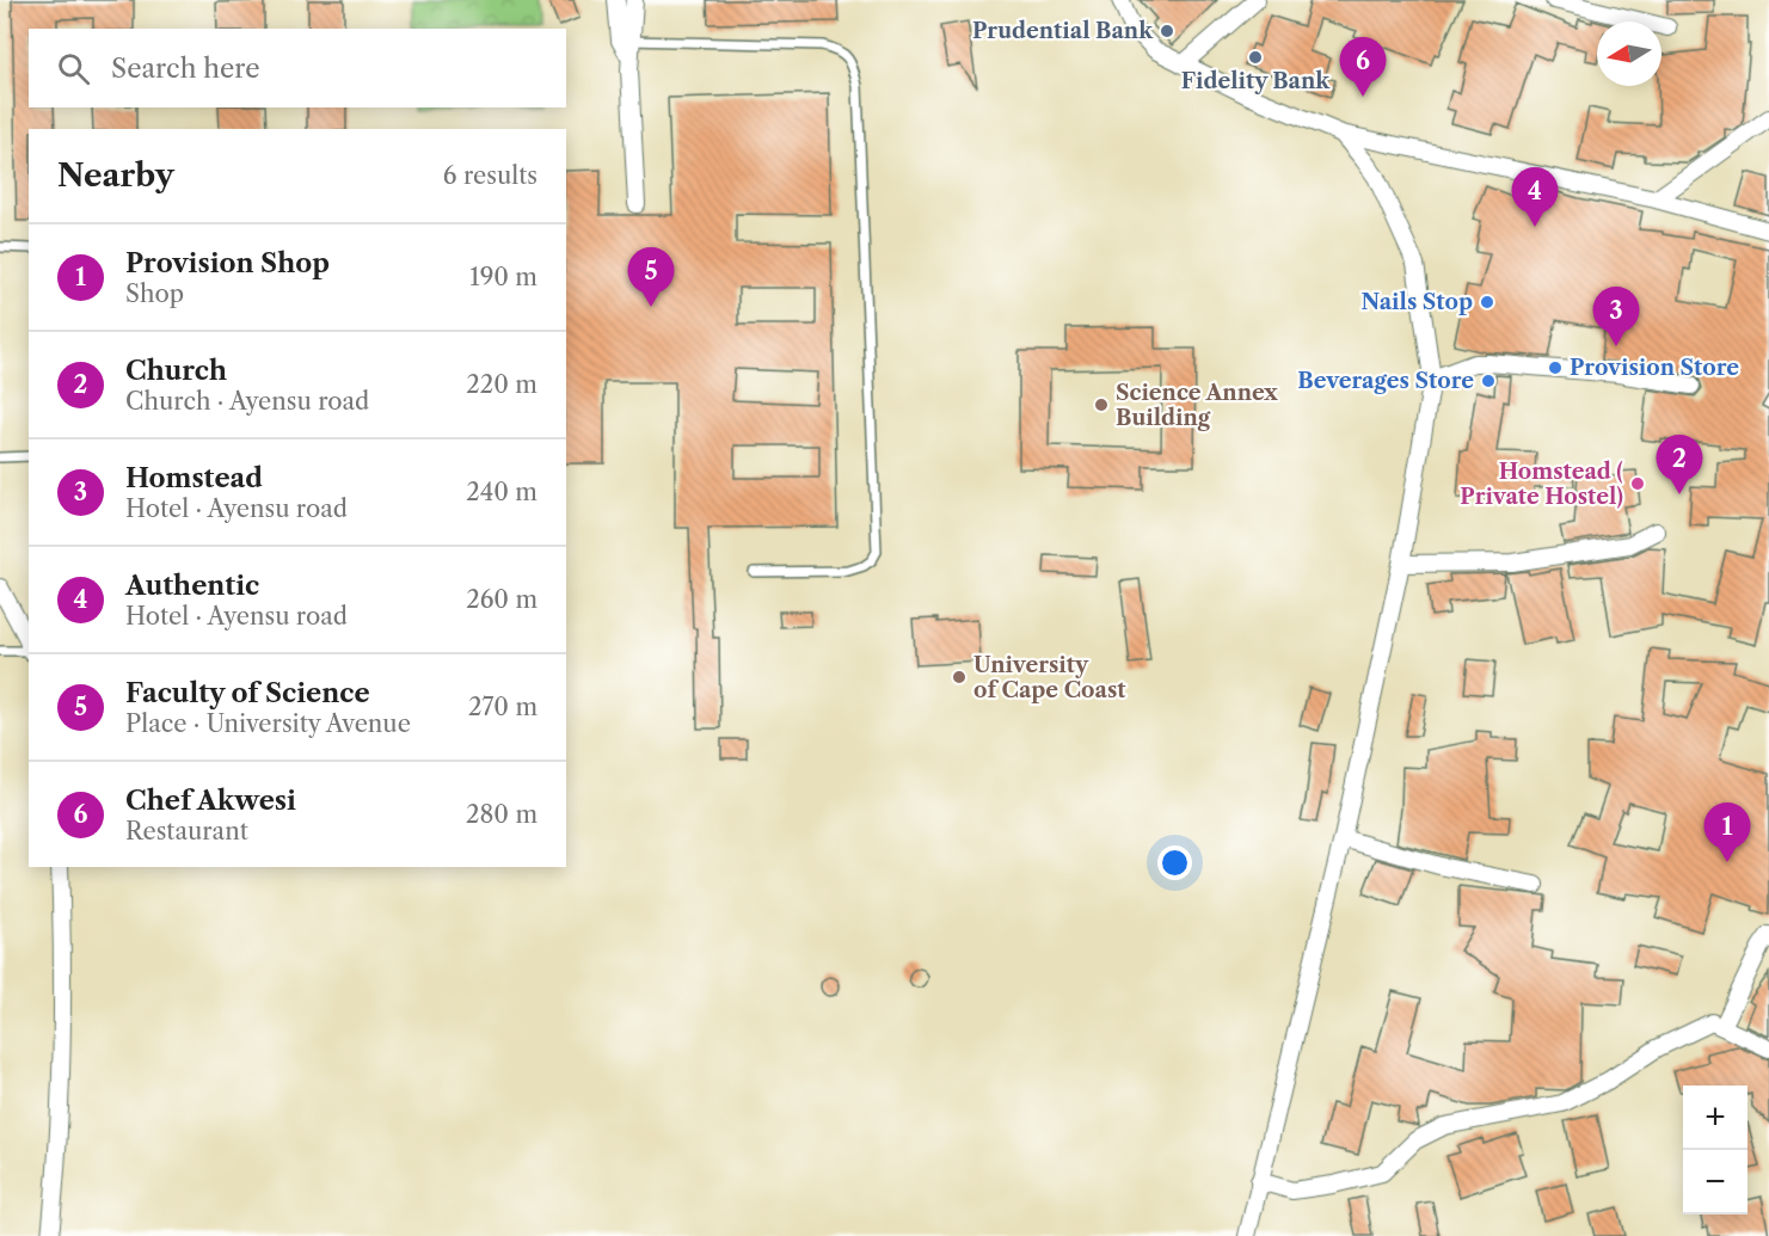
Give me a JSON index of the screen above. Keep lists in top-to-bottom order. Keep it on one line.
{"places":["Prudential Bank","Fidelity Bank","Nails Stop","Provision Store","Beverages Store","Science Annex Building","Homstead ( Private Hostel)","University of Cape Coast"],"north":"left","page":{"search":"Search here","pins":["6","4","5","3","2","1"],"heading":["Nearby","6 results"],"list":[{"mark":"1","name":"Provision Shop","note":"Shop","value":"190 m"},{"mark":"2","name":"Church","note":"Church · Ayensu road","value":"220 m"},{"mark":"3","name":"Homstead","note":"Hotel · Ayensu road","value":"240 m"},{"mark":"4","name":"Authentic","note":"Hotel · Ayensu road","value":"260 m"},{"mark":"5","name":"Faculty of Science","note":"Place · University Avenue","value":"270 m"},{"mark":"6","name":"Chef Akwesi","note":"Restaurant","value":"280 m"}],"map_buttons":["+","−"]}}
